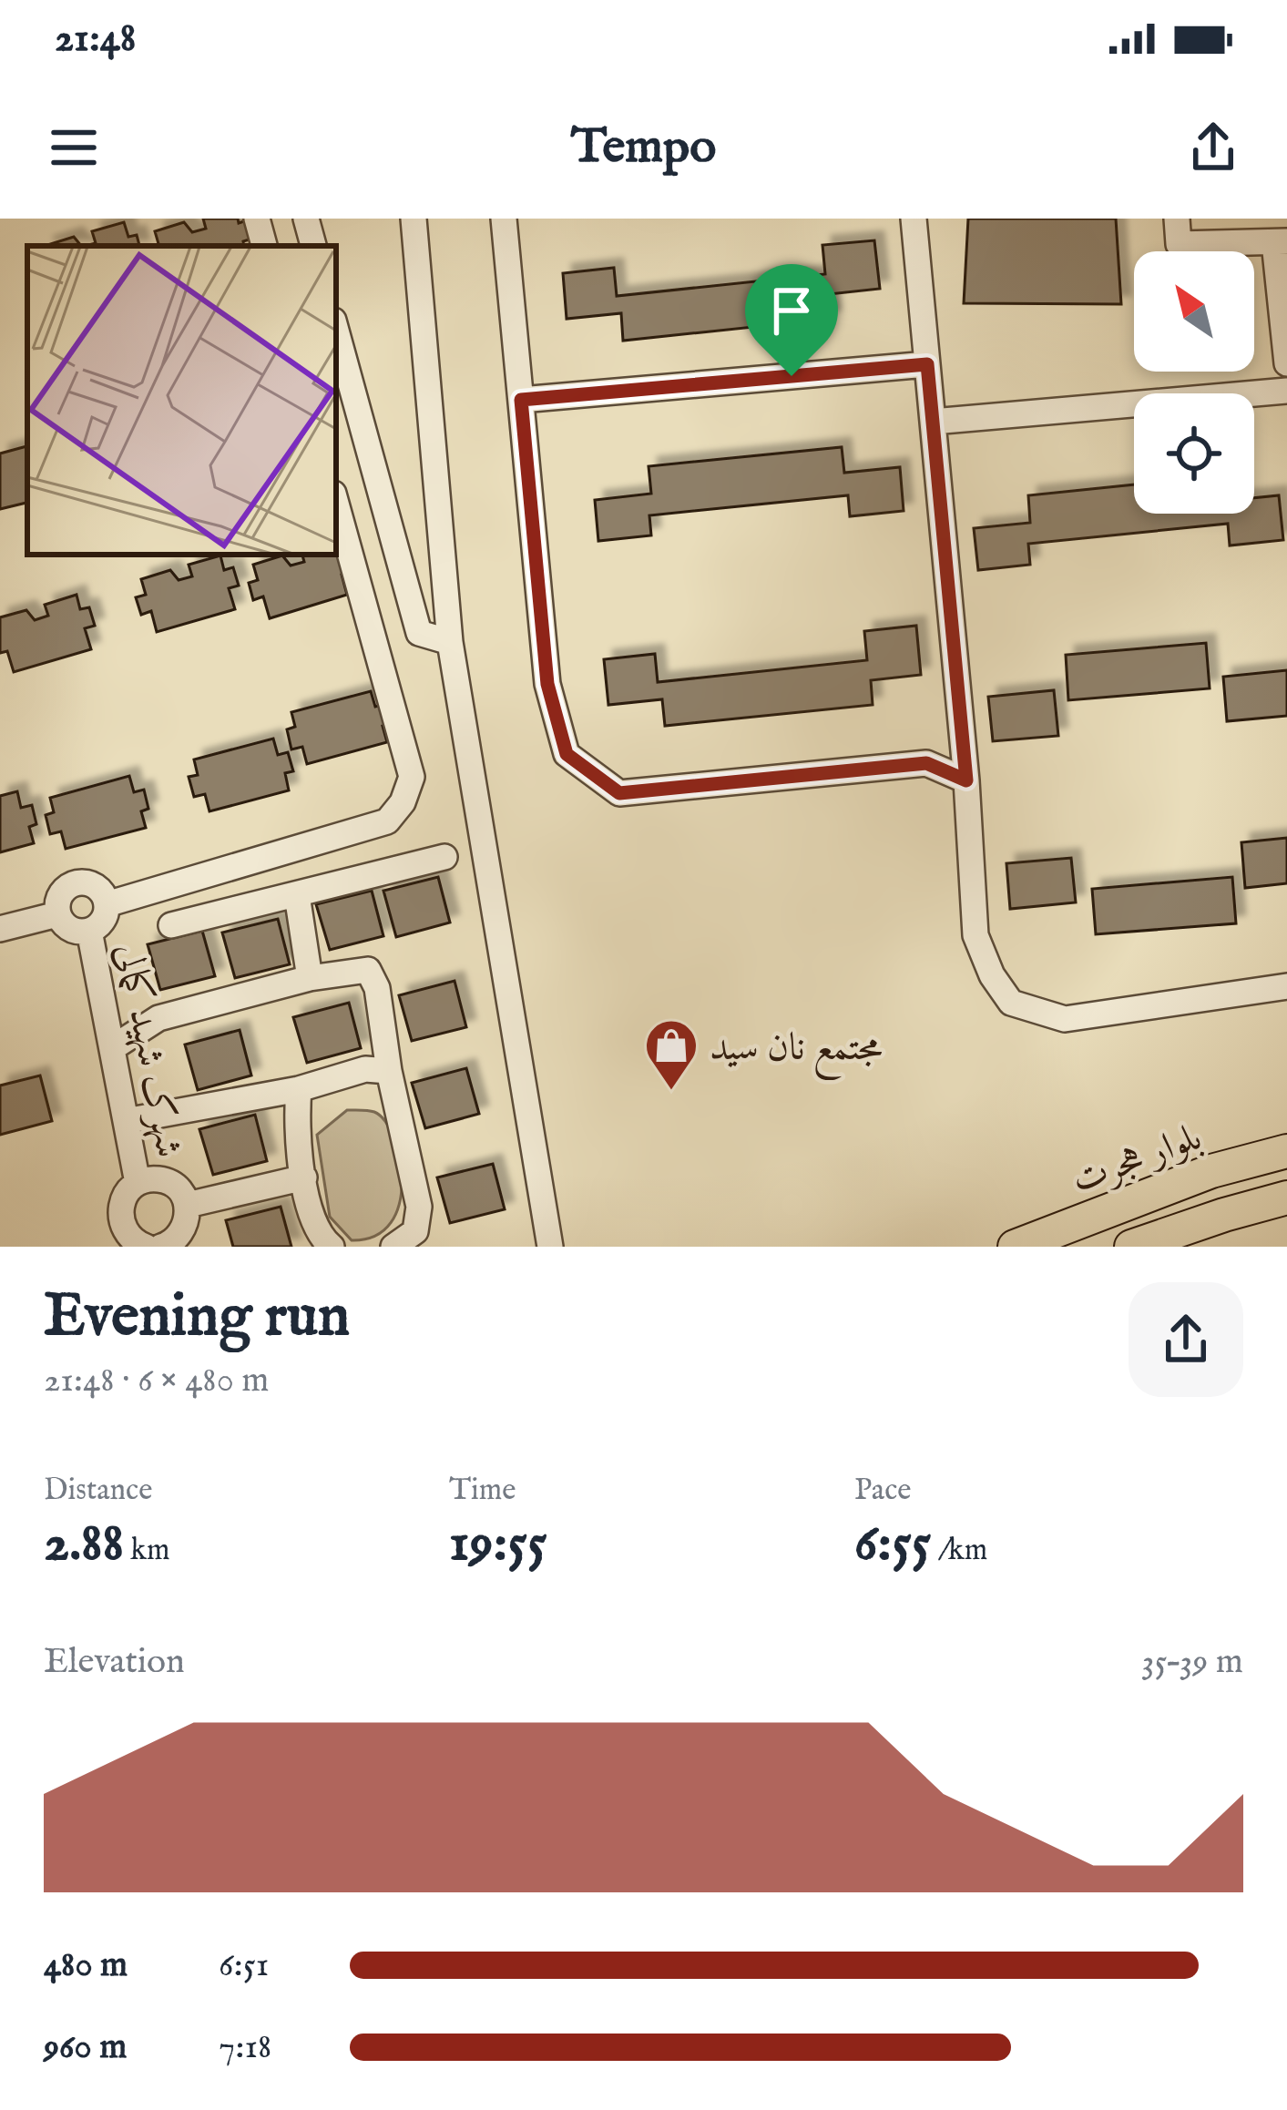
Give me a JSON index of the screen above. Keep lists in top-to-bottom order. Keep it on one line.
{"streets":{"main road":["بلوار هجرت"],"street":["شهرک شهید کمالی"]},"places":{"shop":["مجتمع نان سید"]},"north":"top left","page":{"status":"21:48","header":"Tempo","heading":["Evening run","21:48 · 6 × 480 m"],"stats":[["Distance","2.88 km"],["Time","19:55"],["Pace","6:55 /km"]],"chart":["Elevation","35–39 m"],"list":[{"name":"480 m","note":"6:51"},{"name":"960 m","note":"7:18"}]}}
